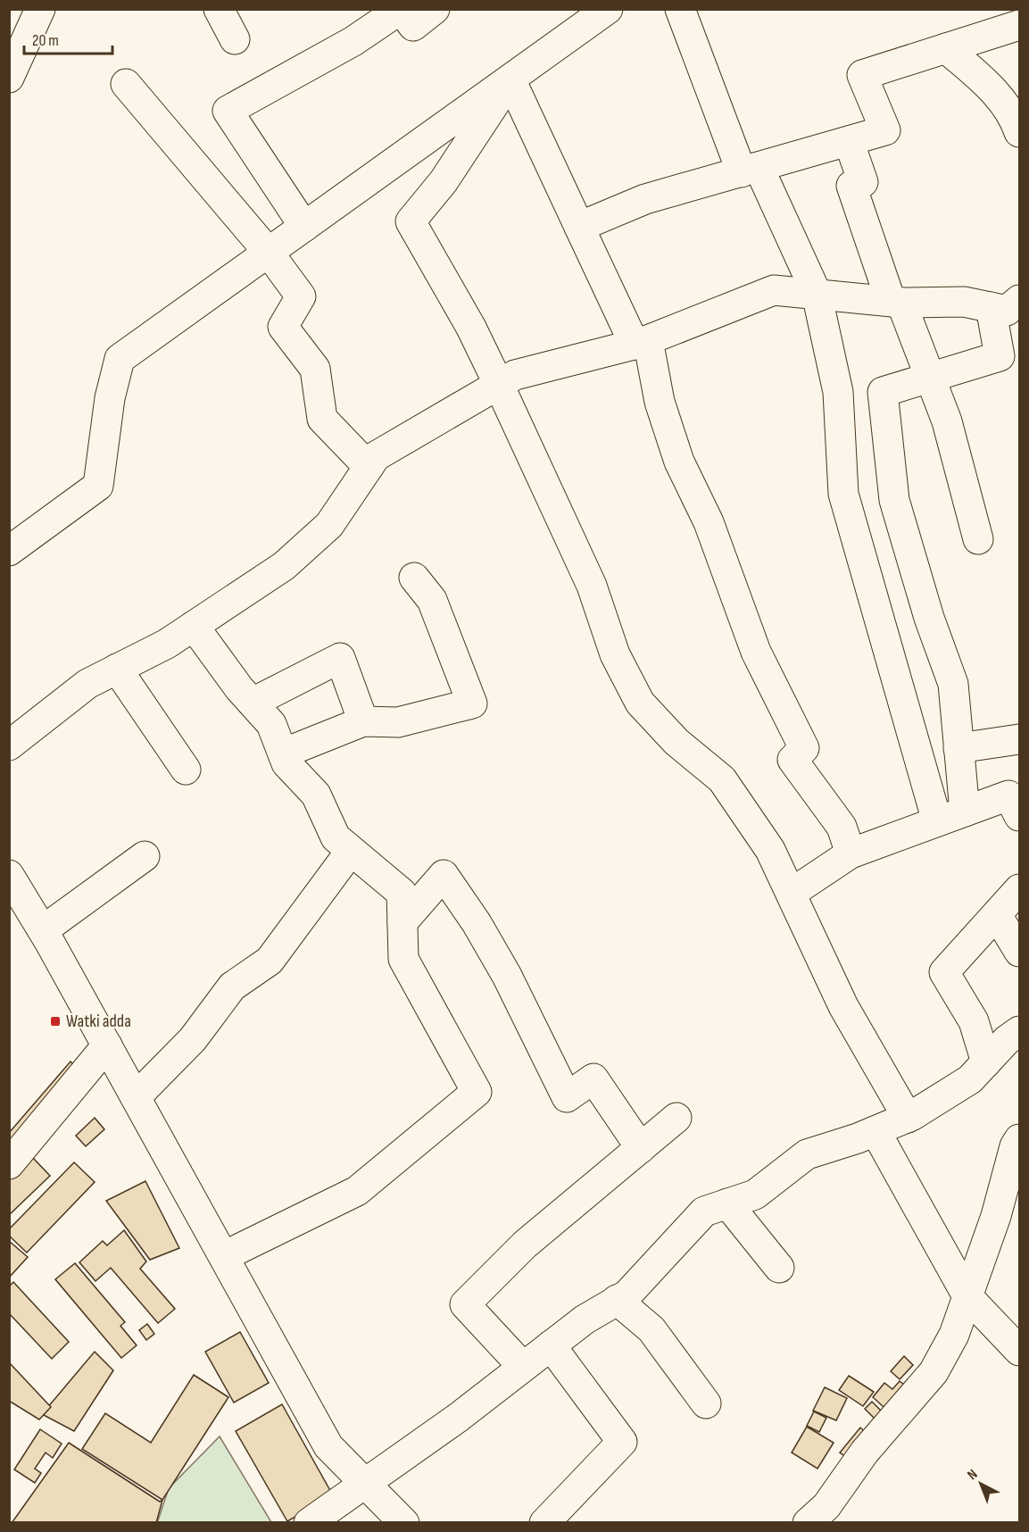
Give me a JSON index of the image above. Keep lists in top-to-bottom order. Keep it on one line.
{"places":{"transit":["Watki adda"]},"scale_bar":"20 m","north":"top left"}
